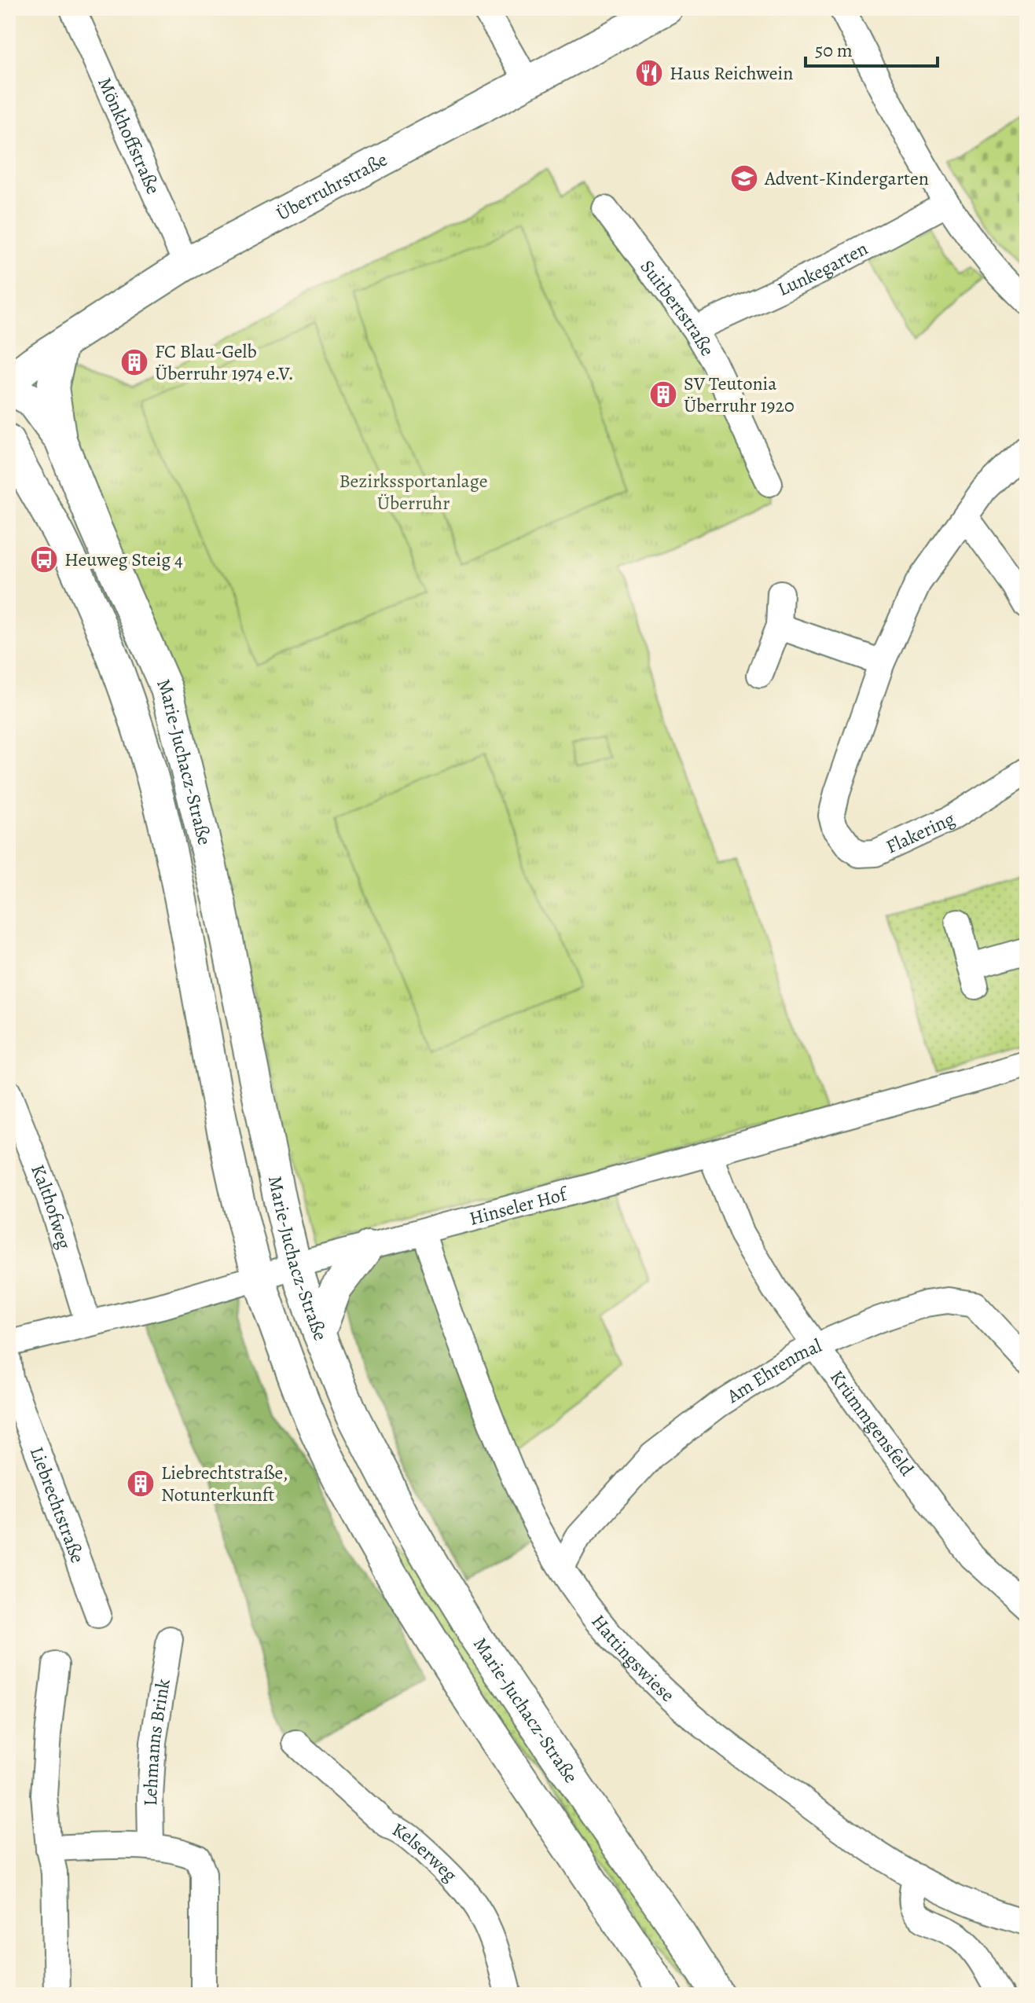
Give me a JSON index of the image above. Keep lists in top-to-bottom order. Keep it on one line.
{"streets":{"main road":["Überruhrstraße","Marie-Juchacz-Straße"],"street":["Mönkhoffstraße","Lunkegarten","Suitbertstraße","Flakering","Hinseler Hof","Kalthofweg","Am Ehrenmal","Krümmgensfeld","Liebrechtstraße","Hattingswiese","Lehmanns Brink","Kelserweg"]},"crossings":[["Mönkhoffstraße","Überruhrstraße"],["Überruhrstraße","Marie-Juchacz-Straße"],["Lunkegarten","Suitbertstraße"],["Marie-Juchacz-Straße","Hinseler Hof"],["Hinseler Hof","Kalthofweg"],["Hinseler Hof","Krümmgensfeld"],["Hinseler Hof","Hattingswiese"],["Am Ehrenmal","Krümmgensfeld"],["Am Ehrenmal","Hattingswiese"]],"parks":["Bezirkssportanlage Überruhr"],"places":{"restaurant":["Haus Reichwein"],"school or university":["Advent-Kindergarten"],"building":["FC Blau-Gelb Überruhr 1974 e.V.","SV Teutonia Überruhr 1920","Liebrechtstraße, Notunterkunft"],"bus stop":["Heuweg Steig 4"]},"scale_bar":"50 m"}
